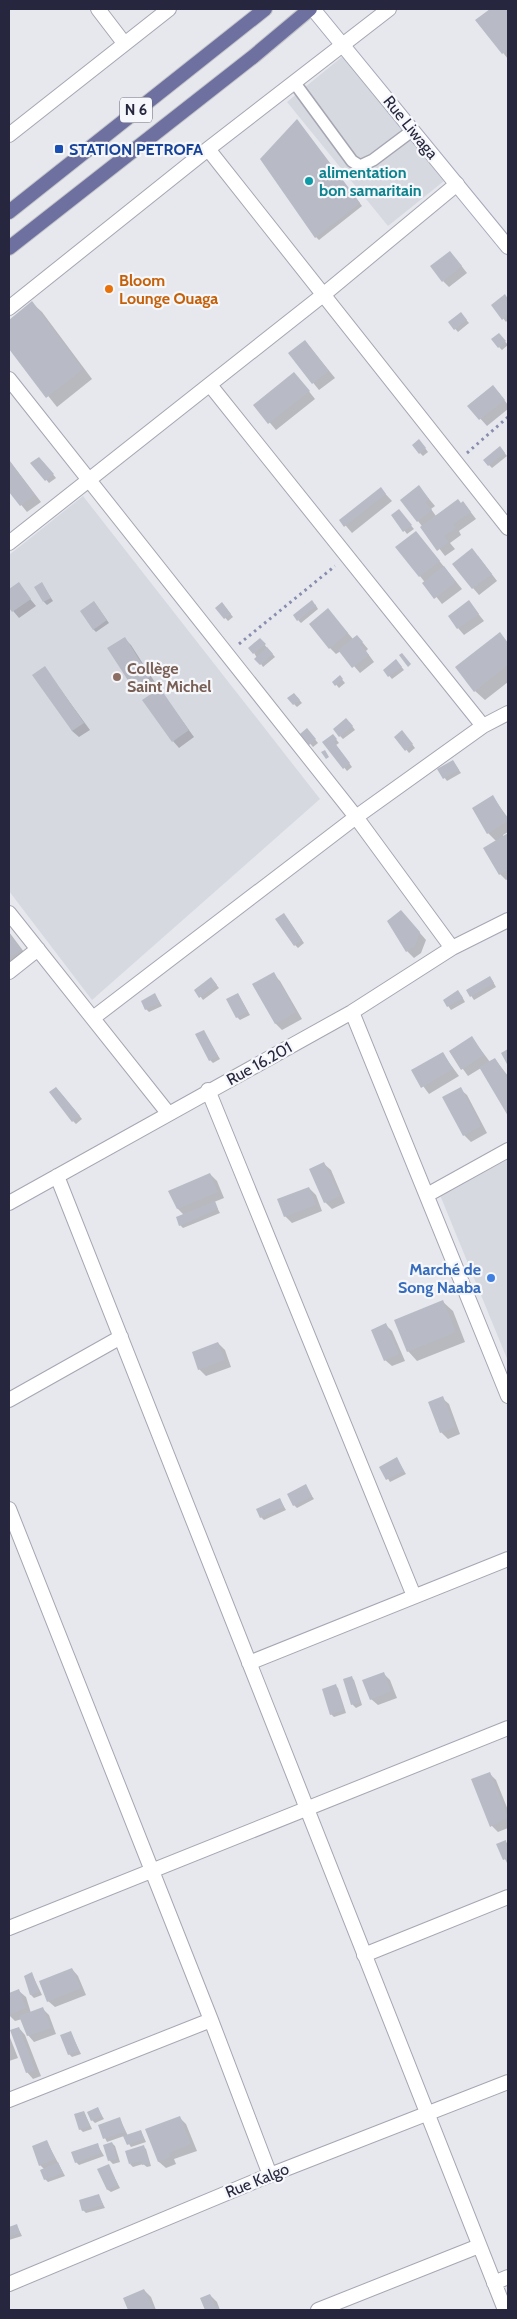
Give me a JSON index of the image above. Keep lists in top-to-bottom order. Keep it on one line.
{"streets":{"main road":["N 6"],"street":["Rue Liwaga","Rue 16.201","Rue Kalgo"]},"crossings":[["N 6","Rue Liwaga"]],"places":{"transit":["STATION PETROFA"],"other":["alimentation bon samaritain","Bloom Lounge Ouaga","Collège Saint Michel","Marché de Song Naaba"]}}
